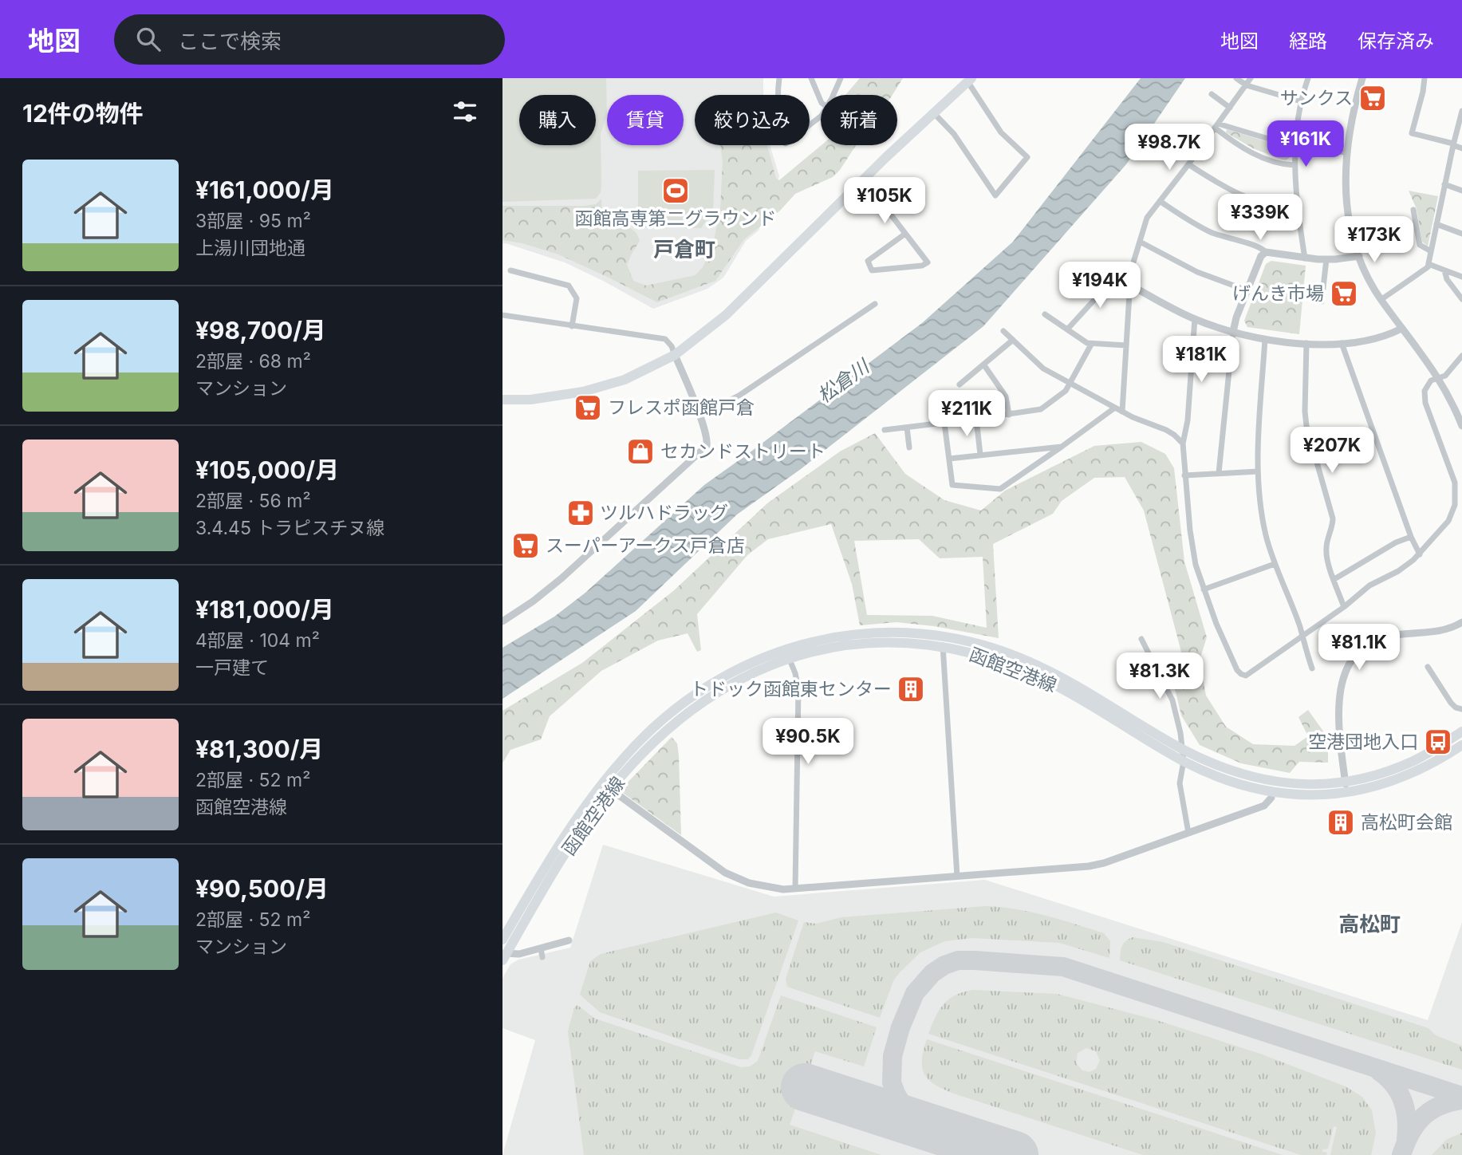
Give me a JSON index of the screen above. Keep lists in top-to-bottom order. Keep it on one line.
{"streets":{"main road":["函館空港線"]},"districts":["戸倉町","高松町"],"water":["松倉川"],"places":{"supermarket":["サンクス","げんき市場","フレスポ函館戸倉","スーパーアークス戸倉店"],"sports":["函館高専第二グラウンド"],"shop":["セカンドストリート"],"pharmacy":["ツルハドラッグ"],"building":["トドック函館東センター","高松町会館"],"bus stop":["空港団地入口"]},"page":{"header":"地図","search":"ここで検索","nav":["地図","経路","保存済み"],"heading":"12件の物件","chip":["購入","賃貸","絞り込み","新着"],"price":["¥161K","¥98.7K","¥105K","¥339K","¥173K","¥194K","¥181K","¥211K","¥207K","¥81.1K","¥81.3K","¥90.5K"],"list":[{"name":"¥161,000/月","note":"3部屋 · 95 m² · 上湯川団地通"},{"name":"¥98,700/月","note":"2部屋 · 68 m² · マンション"},{"name":"¥105,000/月","note":"2部屋 · 56 m² · 3.4.45 トラピスチヌ線"},{"name":"¥181,000/月","note":"4部屋 · 104 m² · 一戸建て"},{"name":"¥81,300/月","note":"2部屋 · 52 m² · 函館空港線"},{"name":"¥90,500/月","note":"2部屋 · 52 m² · マンション"}]}}
